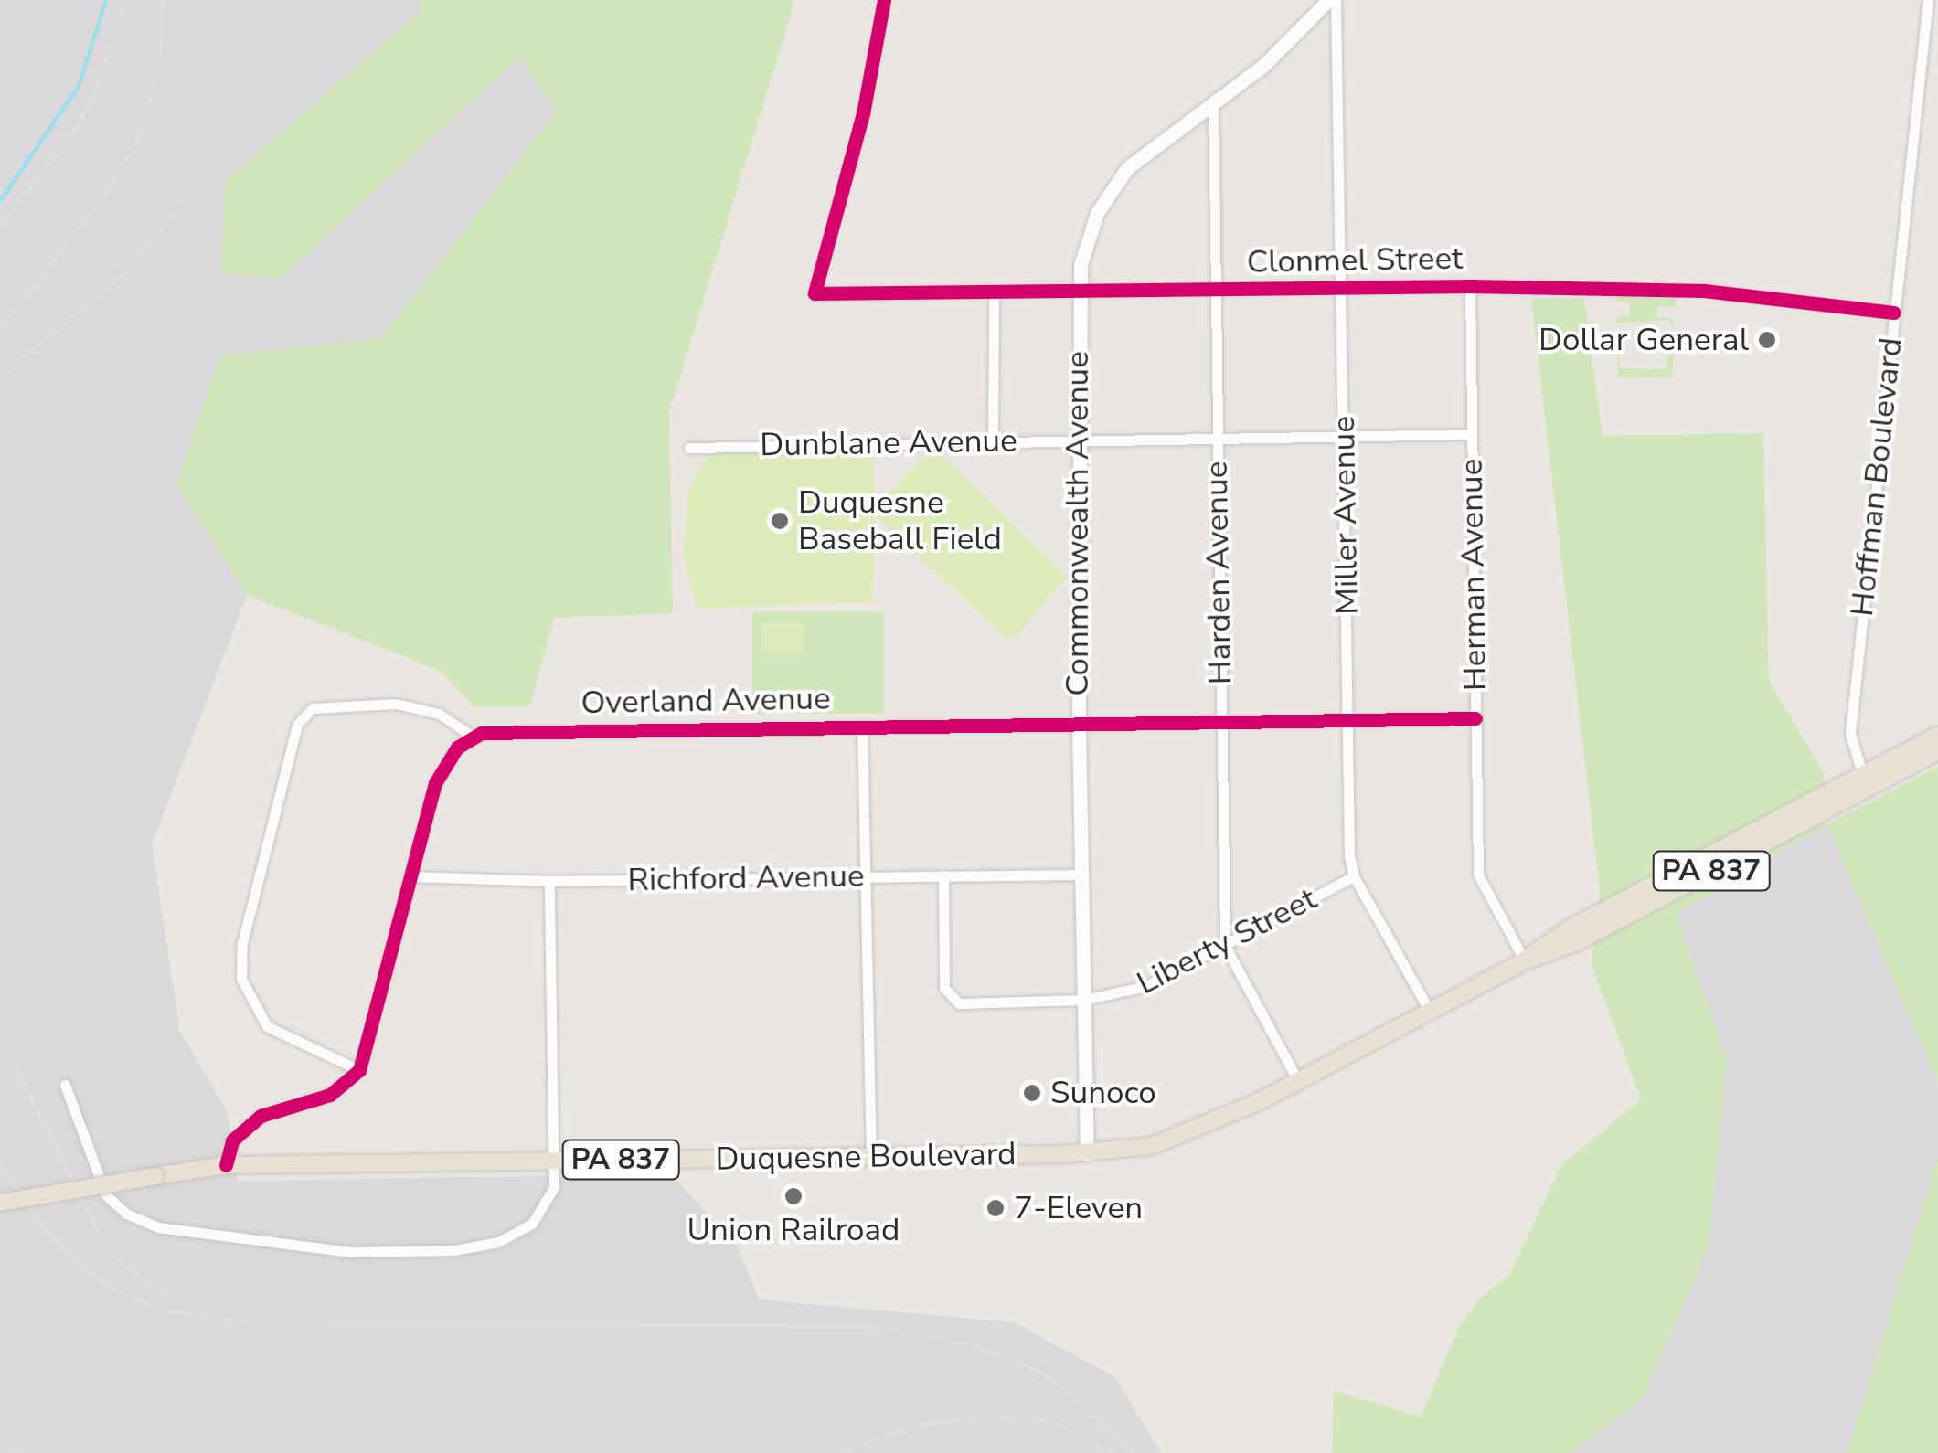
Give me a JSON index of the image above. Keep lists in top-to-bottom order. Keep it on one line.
{"streets":{"main road":["PA 837","Duquesne Boulevard"],"street":["Clonmel Street","Dunblane Avenue","Hoffman Boulevard","Miller Avenue","Commonwealth Avenue","Harden Avenue","Herman Avenue","Overland Avenue","Richford Avenue","Liberty Street"]},"crossings":[["Clonmel Street","Hoffman Boulevard"],["Clonmel Street","Miller Avenue"],["Clonmel Street","Commonwealth Avenue"],["Clonmel Street","Harden Avenue"],["Clonmel Street","Herman Avenue"],["Dunblane Avenue","Miller Avenue"],["Dunblane Avenue","Commonwealth Avenue"],["Dunblane Avenue","Harden Avenue"],["Dunblane Avenue","Herman Avenue"],["Hoffman Boulevard","PA 837"],["Hoffman Boulevard","Duquesne Boulevard"],["Miller Avenue","Overland Avenue"],["Miller Avenue","Liberty Street"],["Miller Avenue","Duquesne Boulevard"],["Commonwealth Avenue","Harden Avenue"],["Commonwealth Avenue","Overland Avenue"],["Commonwealth Avenue","Richford Avenue"],["Commonwealth Avenue","Liberty Street"],["Commonwealth Avenue","Duquesne Boulevard"],["Harden Avenue","Overland Avenue"],["Harden Avenue","Liberty Street"],["Harden Avenue","Duquesne Boulevard"],["Herman Avenue","Overland Avenue"],["Herman Avenue","Duquesne Boulevard"],["PA 837","Duquesne Boulevard"],["Richford Avenue","Liberty Street"]],"places":["Dollar General","Duquesne Baseball Field","Sunoco","Union Railroad","7-Eleven"]}
